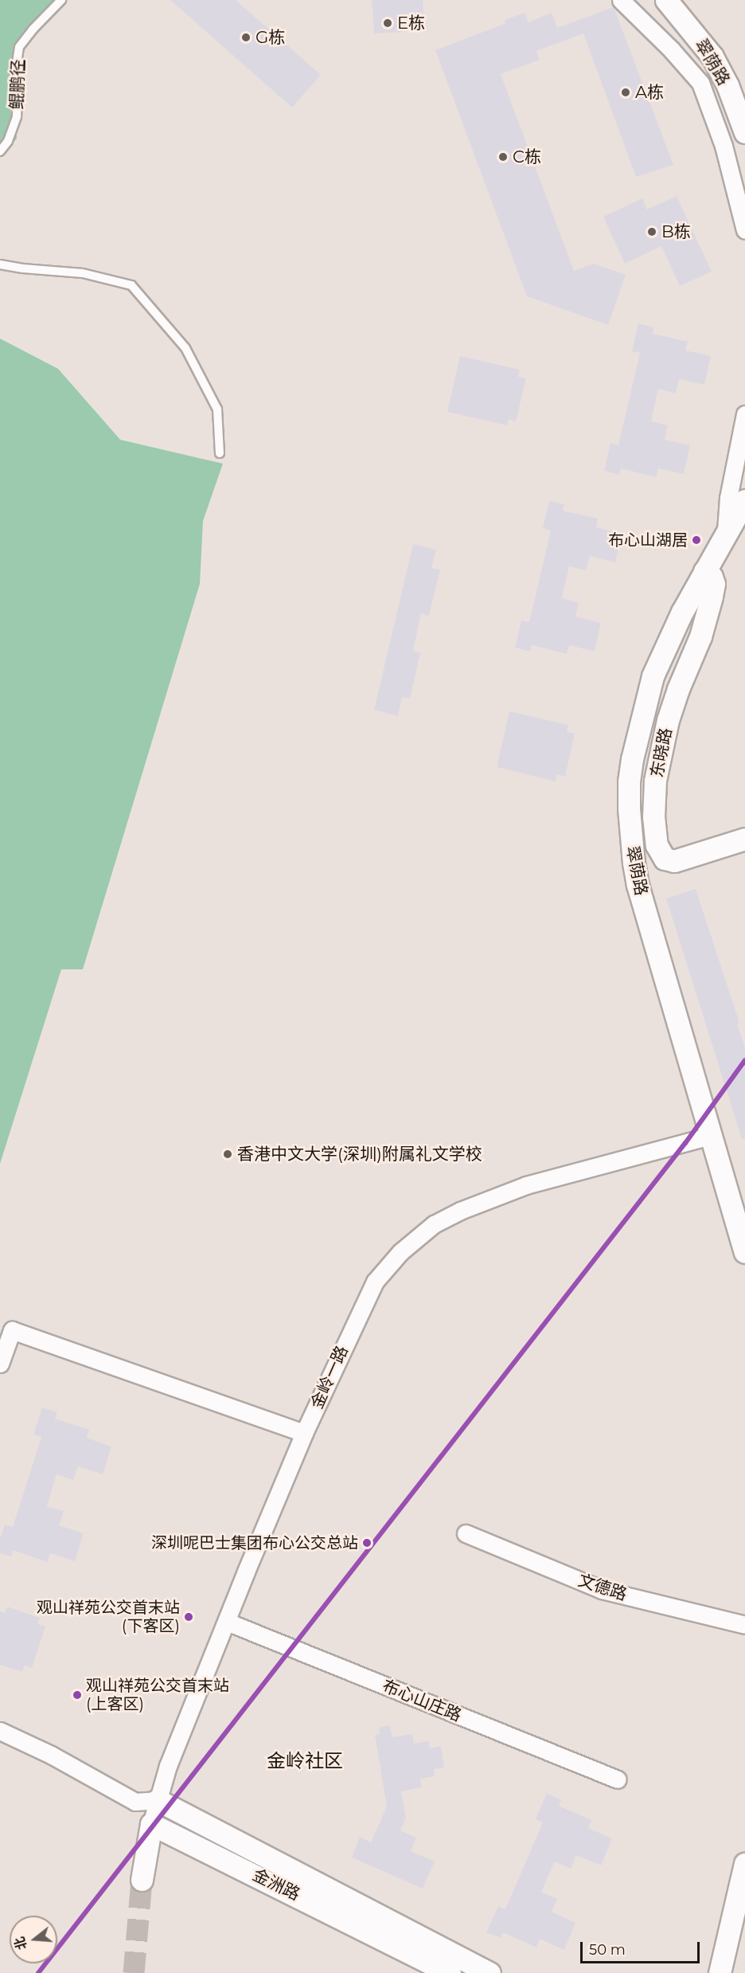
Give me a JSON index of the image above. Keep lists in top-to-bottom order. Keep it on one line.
{"streets":{"street":["翠荫路","东晓路","金岭一路","文德路","布心山庄路","金洲路"],"lane":["鲲鹏径"]},"crossings":[["翠荫路","东晓路"],["翠荫路","金岭一路"],["金岭一路","布心山庄路"],["金岭一路","金洲路"]],"districts":["金岭社区"],"places":["E栋","G栋","A栋","C栋","B栋","布心山湖居","香港中文大学(深圳)附属礼文学校","深圳呢巴士集团布心公交总站","观山祥苑公交首末站 (下客区)","观山祥苑公交首末站 (上客区)"],"scale_bar":"50 m","north":"left"}
